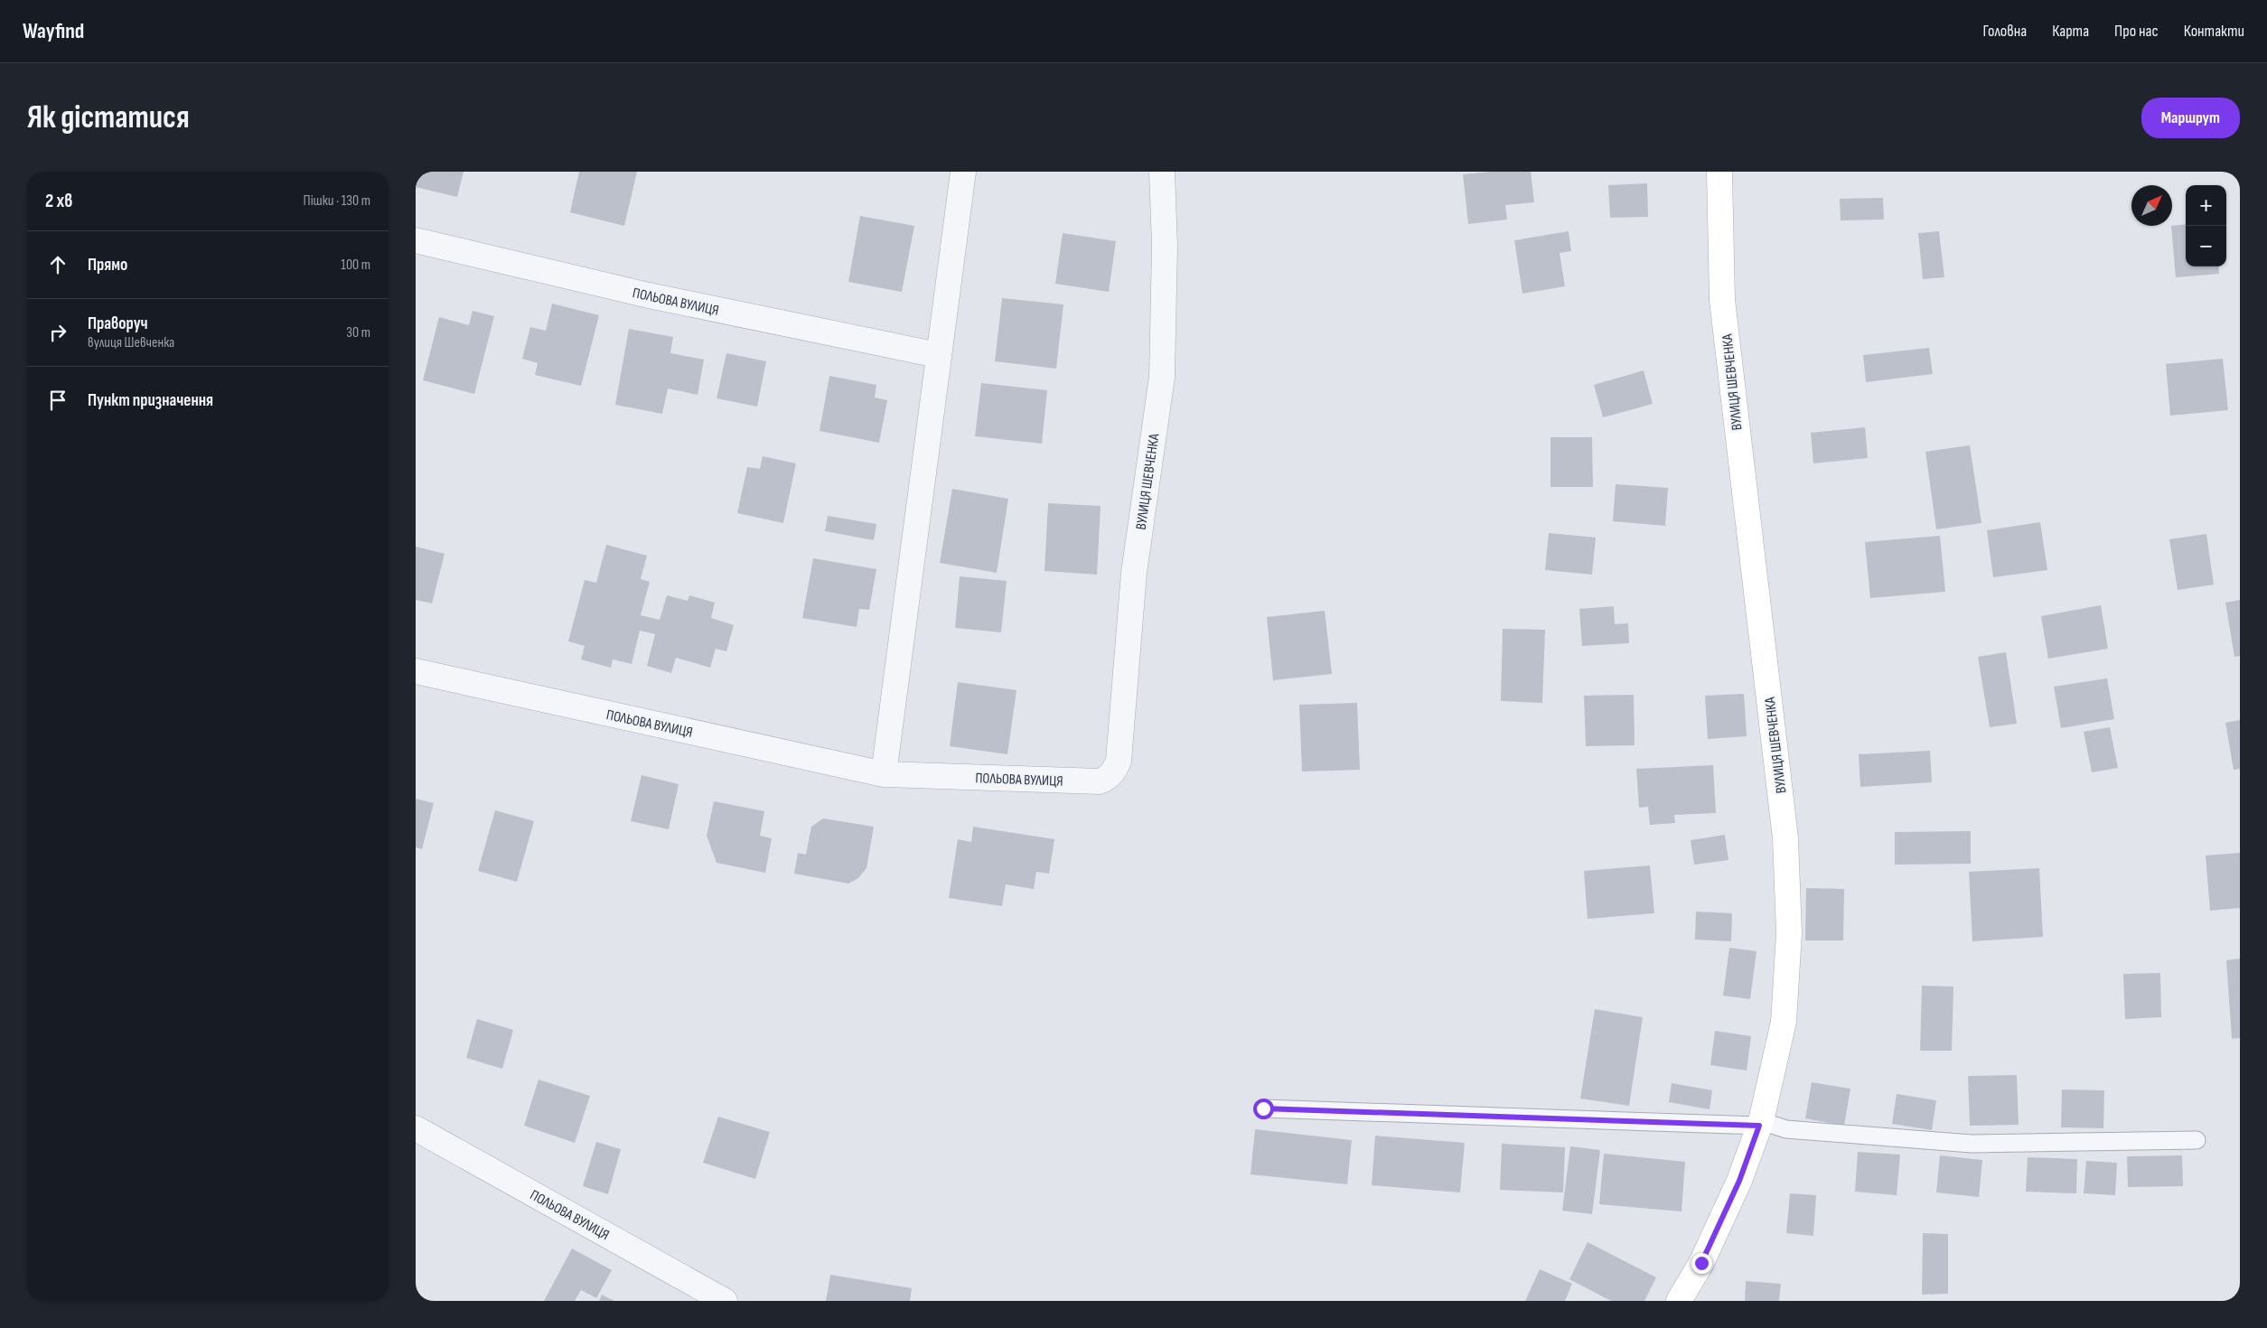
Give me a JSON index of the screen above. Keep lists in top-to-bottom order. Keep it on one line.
{"streets":{"street":["ПОЛЬОВА ВУЛИЦЯ","ВУЛИЦЯ ШЕВЧЕНКА"]},"crossings":[["ПОЛЬОВА ВУЛИЦЯ","ВУЛИЦЯ ШЕВЧЕНКА"]],"north":"top right","page":{"header":"Wayfind","nav":["Головна","Карта","Про нас","Контакти"],"buttons":"Маршрут","title":"Як дістатися","heading":["2 хв","Пішки · 130 m"],"map_buttons":["+","−"],"list":[["Прямо","100 m"],["Праворуч","вулиця Шевченка","30 m"],"Пункт призначення"]}}
